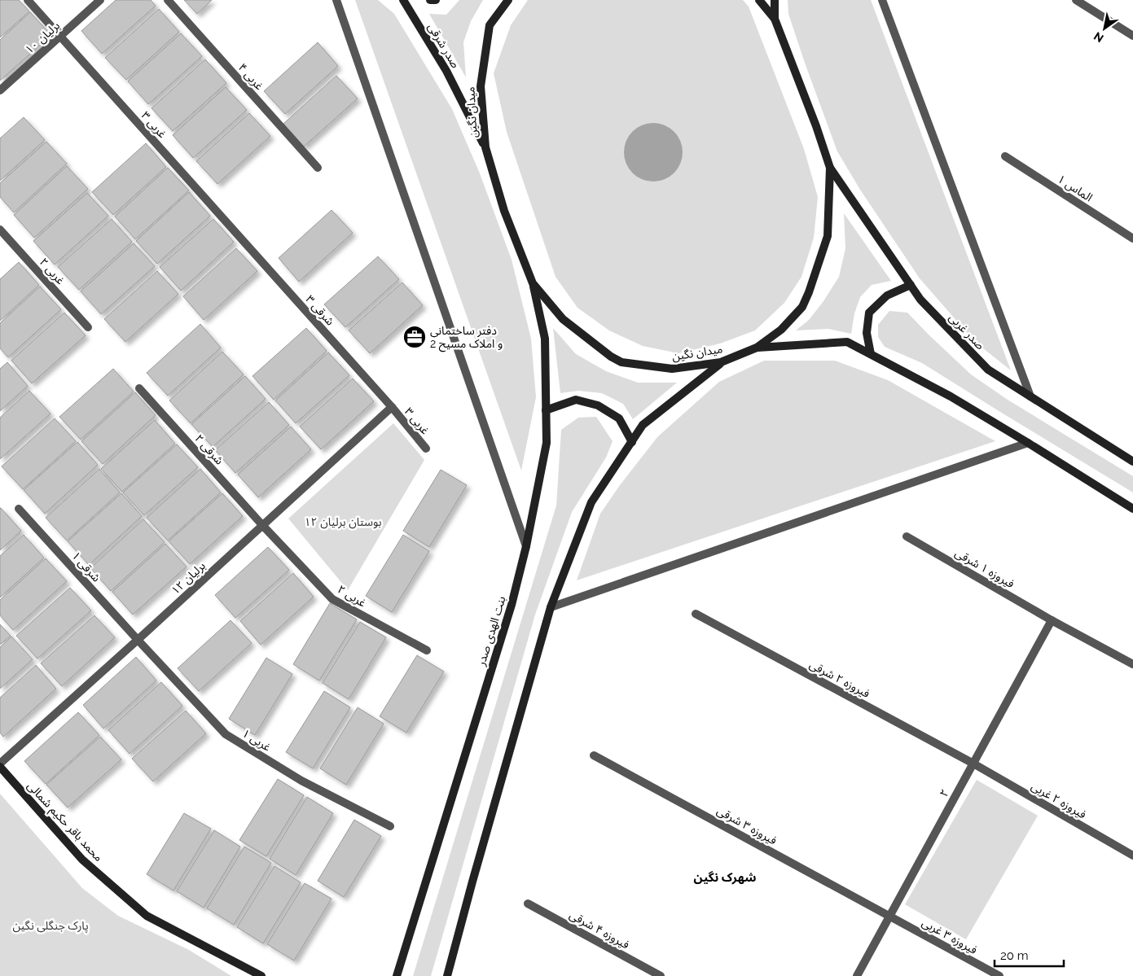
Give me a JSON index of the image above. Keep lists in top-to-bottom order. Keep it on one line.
{"streets":{"street":["برلیان ۱۰","صدر شرقی","۴ غربی","میدان نگین","۳ غربی","الماس ۱","۲ غربی","۳ شرقی","صدر غربی","۲ شرقی","۱ شرقی","فیروزه ۱ شرقی","برلیان ۱۲","بنت الهدی صدر","فیروزه ۲ شرقی","۱ غربی","۲","فیروزه ۲ غربی","محمد باقر حکیم شمالی","فیروزه ۳ شرقی","فیروزه ۴ شرقی","فیروزه ۳ غربی"]},"crossings":[["برلیان ۱۰","۳ غربی"],["صدر شرقی","میدان نگین"],["میدان نگین","صدر غربی"],["میدان نگین","بنت الهدی صدر"],["۳ غربی","۳ شرقی"],["۳ غربی","برلیان ۱۲"],["۲ غربی","۲ شرقی"],["۲ غربی","برلیان ۱۲"],["۳ شرقی","برلیان ۱۲"],["۲ شرقی","برلیان ۱۲"],["۱ شرقی","برلیان ۱۲"],["۱ شرقی","۱ غربی"],["فیروزه ۱ شرقی","۲"],["برلیان ۱۲","۱ غربی"],["برلیان ۱۲","محمد باقر حکیم شمالی"],["فیروزه ۲ شرقی","۲"],["فیروزه ۲ شرقی","فیروزه ۲ غربی"],["۲","فیروزه ۲ غربی"],["۲","فیروزه ۳ شرقی"],["۲","فیروزه ۳ غربی"],["فیروزه ۳ شرقی","فیروزه ۳ غربی"]],"districts":["شهرک نگین"],"parks":["بوستان برلیان ۱۲","پارک جنگلی نگین"],"places":{"office":["دفتر ساختمانی و املاک مسیح 2"]},"scale_bar":"20 m","north":"bottom left"}
